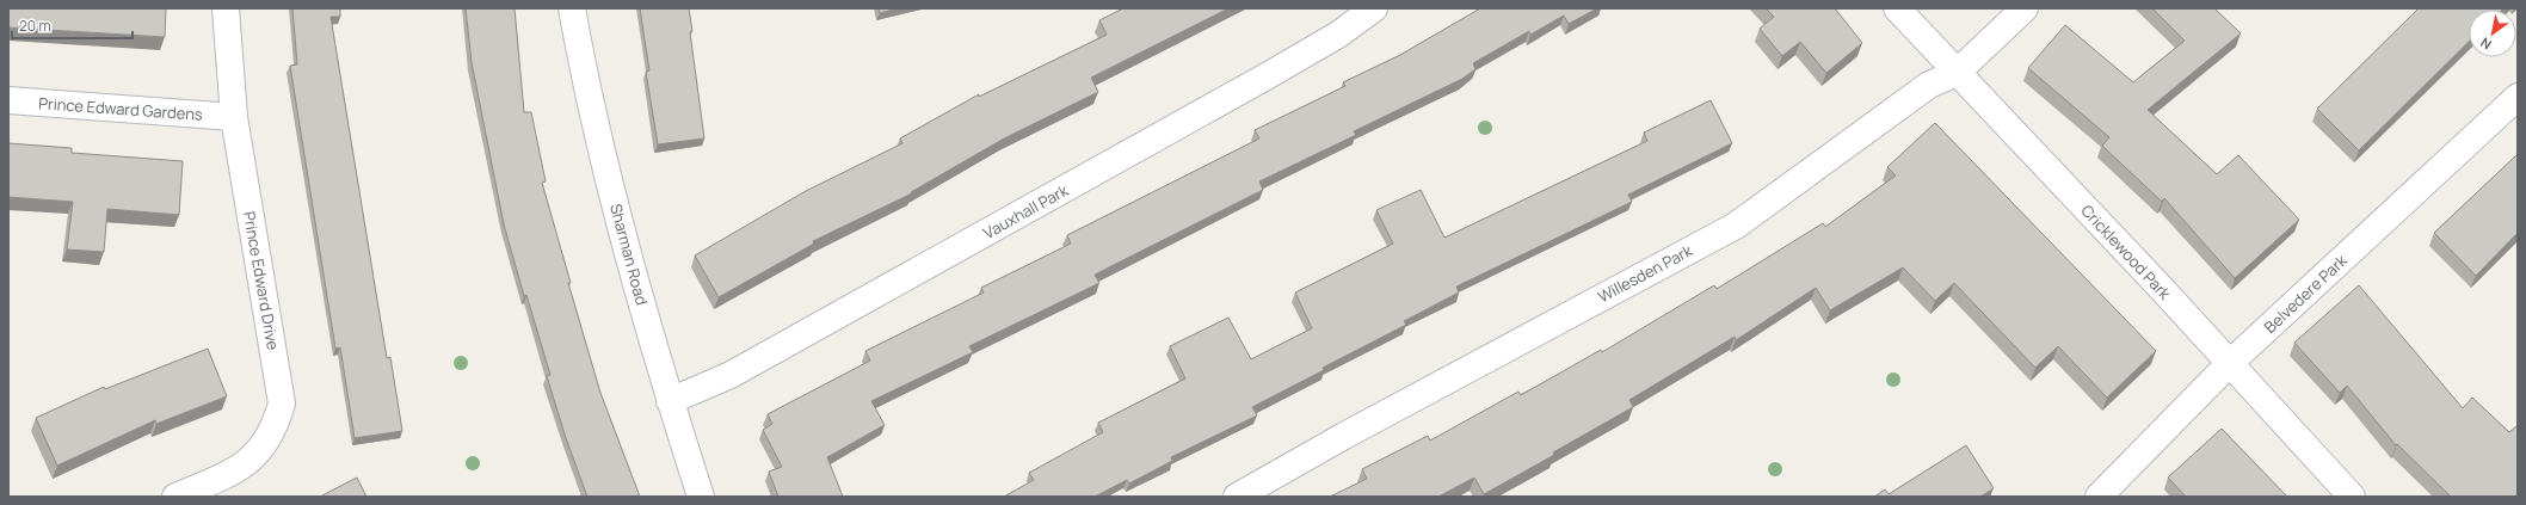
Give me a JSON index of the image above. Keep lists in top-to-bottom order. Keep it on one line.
{"streets":{"street":["Prince Edward Gardens","Vauxhall Park","Cricklewood Park","Sharman Road","Willesden Park","Prince Edward Drive","Belvedere Park"]},"crossings":[["Prince Edward Gardens","Prince Edward Drive"],["Vauxhall Park","Sharman Road"],["Cricklewood Park","Willesden Park"],["Cricklewood Park","Belvedere Park"]],"scale_bar":"20 m","north":"bottom left"}
